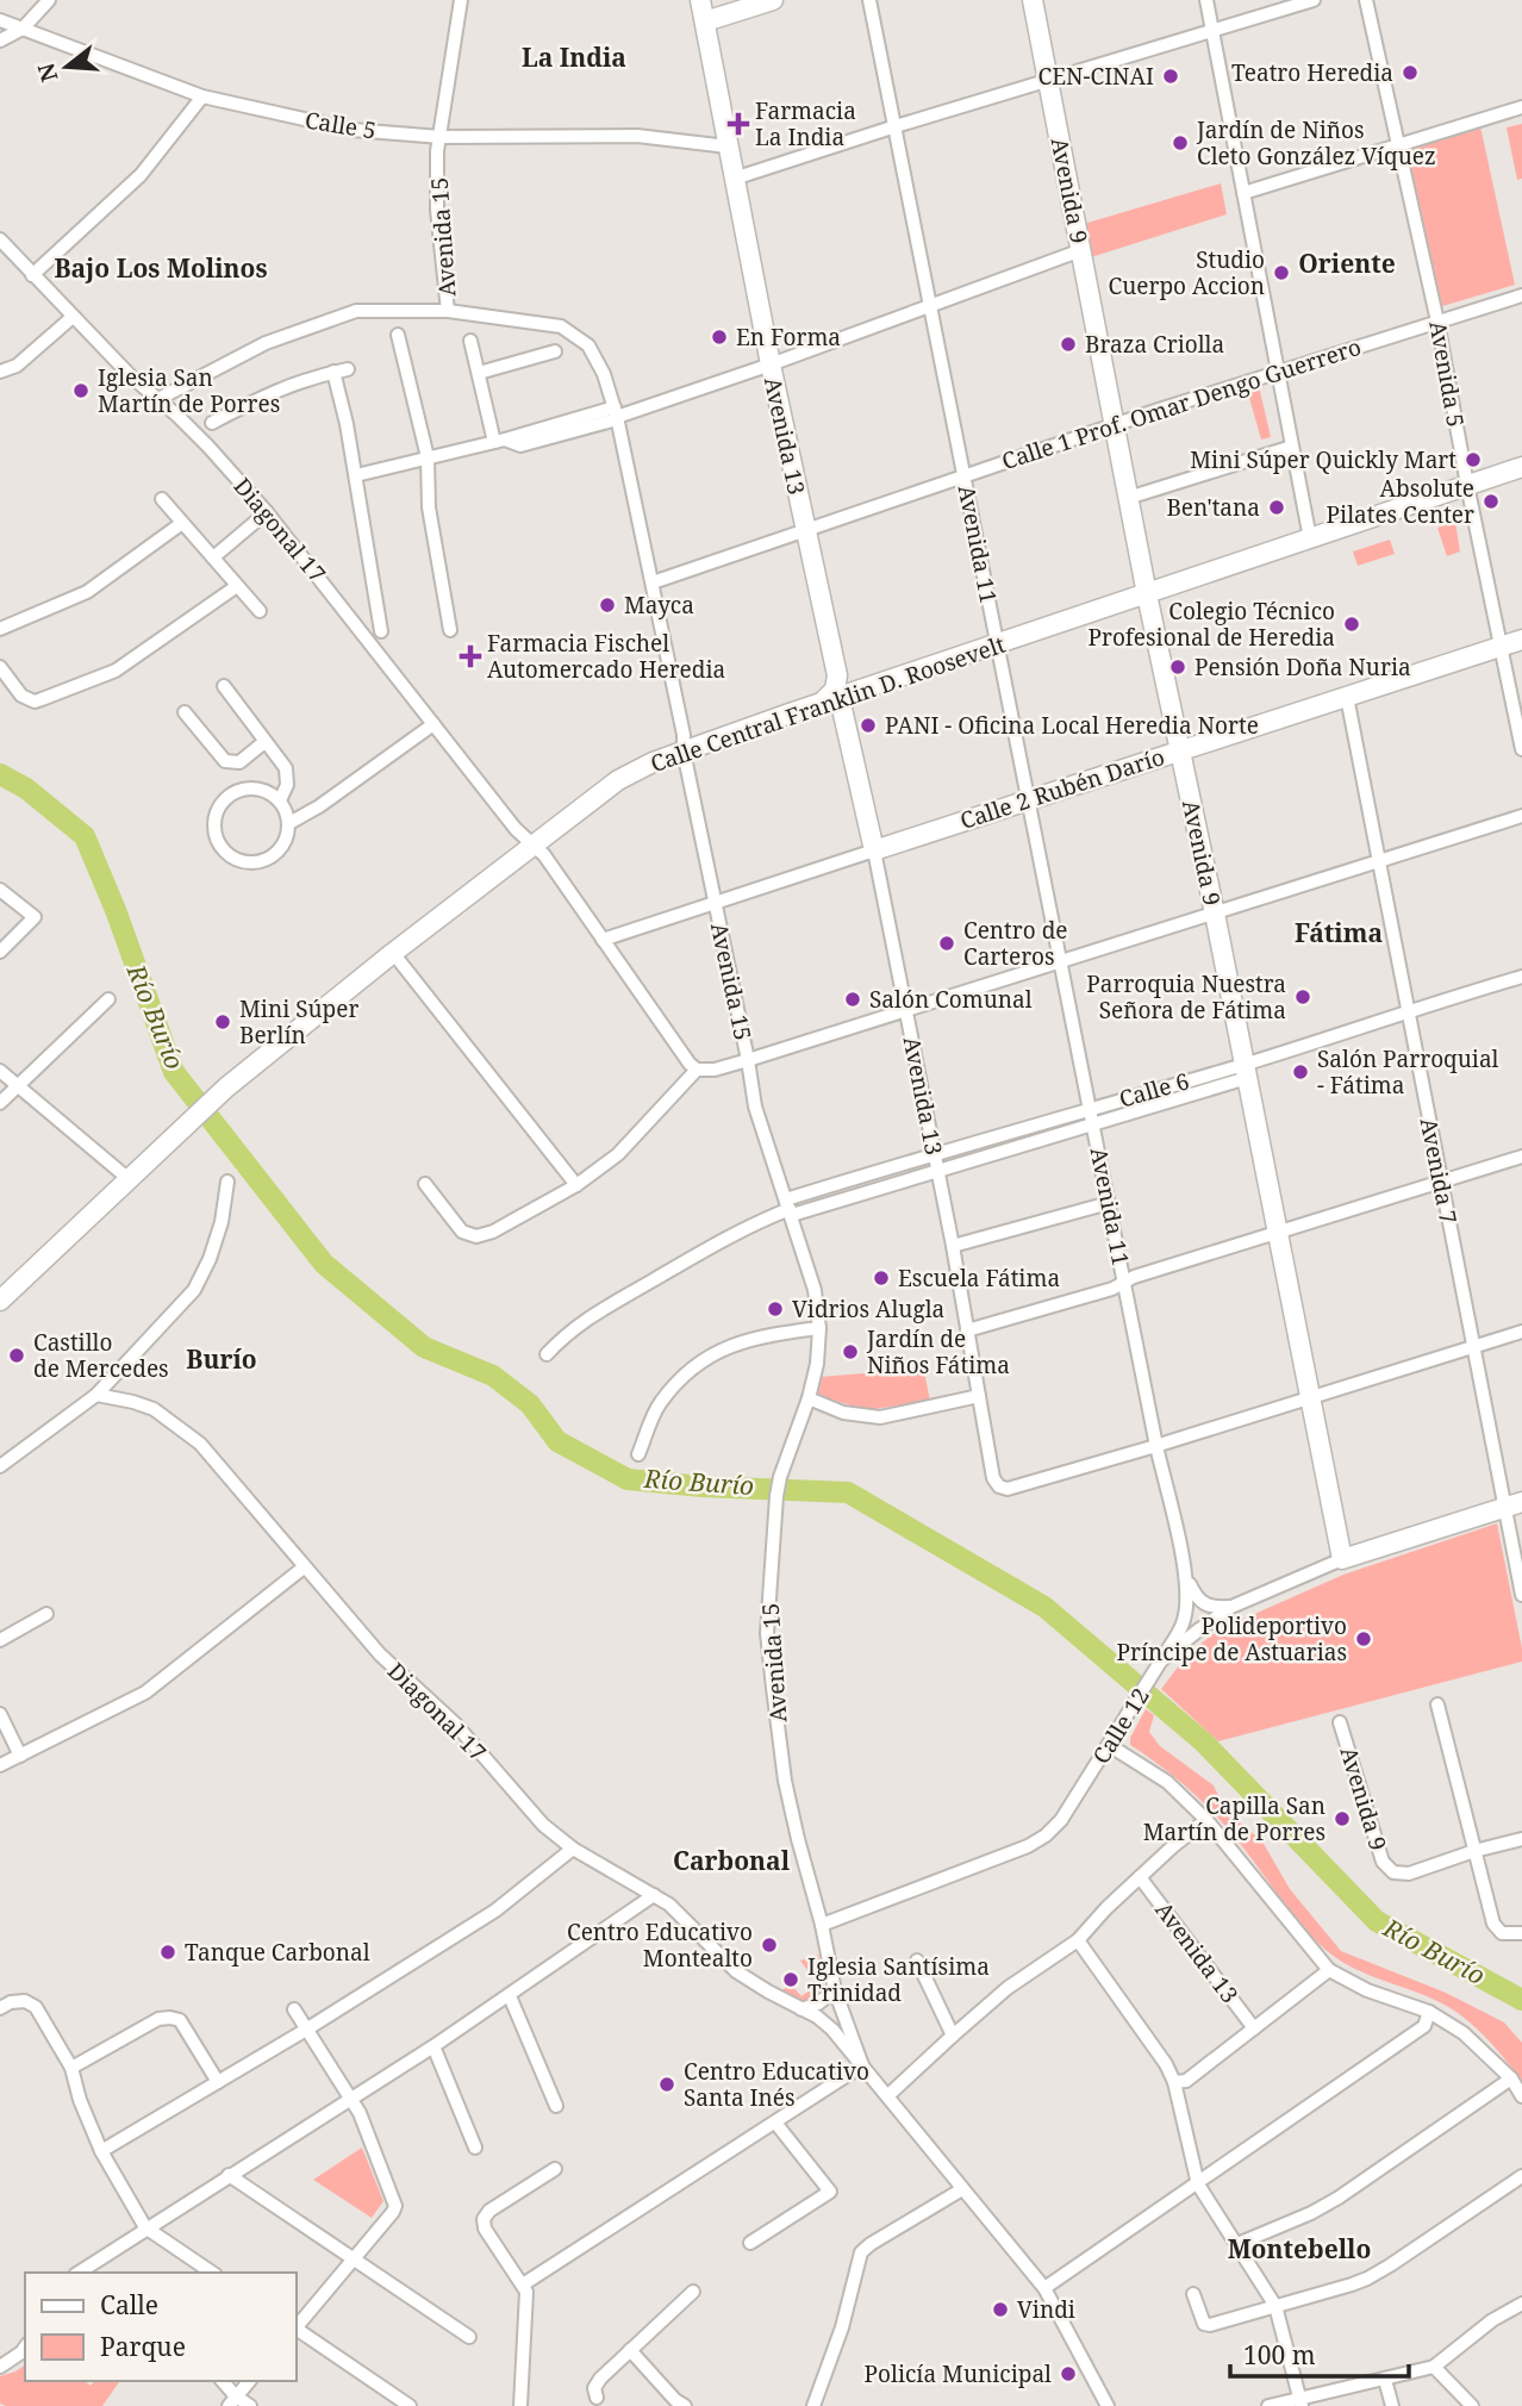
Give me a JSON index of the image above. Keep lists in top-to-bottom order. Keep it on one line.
{"streets":{"main road":["Avenida 9","Avenida 13","Calle Central Franklin D. Roosevelt","Calle 2 Rubén Darío","Calle 12"],"street":["Calle 5","Avenida 15","Avenida 5","Calle 1 Prof. Omar Dengo Guerrero","Diagonal 17","Avenida 11","Calle 6","Avenida 7"]},"crossings":[["Calle 5","Avenida 15"],["Calle 5","Avenida 13"],["Avenida 9","Calle 1 Prof. Omar Dengo Guerrero"],["Avenida 9","Calle Central Franklin D. Roosevelt"],["Avenida 9","Calle 2 Rubén Darío"],["Avenida 9","Calle 6"],["Avenida 9","Calle 12"],["Avenida 15","Calle 1 Prof. Omar Dengo Guerrero"],["Avenida 15","Diagonal 17"],["Avenida 15","Calle Central Franklin D. Roosevelt"],["Avenida 15","Calle 2 Rubén Darío"],["Avenida 15","Calle 6"],["Avenida 15","Calle 12"],["Avenida 5","Calle 1 Prof. Omar Dengo Guerrero"],["Avenida 5","Calle Central Franklin D. Roosevelt"],["Avenida 5","Calle 2 Rubén Darío"],["Calle 1 Prof. Omar Dengo Guerrero","Avenida 13"],["Calle 1 Prof. Omar Dengo Guerrero","Avenida 11"],["Avenida 13","Avenida 11"],["Avenida 13","Calle Central Franklin D. Roosevelt"],["Avenida 13","Calle 2 Rubén Darío"],["Avenida 13","Calle 6"],["Diagonal 17","Calle Central Franklin D. Roosevelt"],["Diagonal 17","Calle 2 Rubén Darío"],["Avenida 11","Calle Central Franklin D. Roosevelt"],["Avenida 11","Calle 2 Rubén Darío"],["Avenida 11","Calle 6"],["Avenida 11","Calle 12"],["Calle 2 Rubén Darío","Avenida 7"],["Calle 6","Avenida 7"],["Avenida 7","Calle 12"]],"districts":["La India","Oriente","Bajo Los Molinos","Fátima","Burío","Carbonal","Montebello"],"water":["Río Burío"],"places":{"other":["Teatro Heredia","CEN-CINAI","Jardín de Niños Cleto González Víquez","Studio Cuerpo Accion","En Forma","Braza Criolla","Iglesia San Martín de Porres","Mini Súper Quickly Mart","Absolute Pilates Center","Ben'tana","Mayca","Colegio Técnico Profesional de Heredia","Pensión Doña Nuria","PANI - Oficina Local Heredia Norte","Centro de Carteros","Parroquia Nuestra Señora de Fátima","Salón Comunal","Mini Súper Berlín","Salón Parroquial - Fátima","Escuela Fátima","Vidrios Alugla","Jardín de Niños Fátima","Castillo de Mercedes","Polideportivo Príncipe de Astuarias","Capilla San Martín de Porres","Centro Educativo Montealto","Tanque Carbonal","Iglesia Santísima Trinidad","Centro Educativo Santa Inés","Vindi","Policía Municipal"],"health":["Farmacia La India","Farmacia Fischel Automercado Heredia"]},"legend":["Calle","Parque"],"scale_bar":"100 m","north":"left"}
